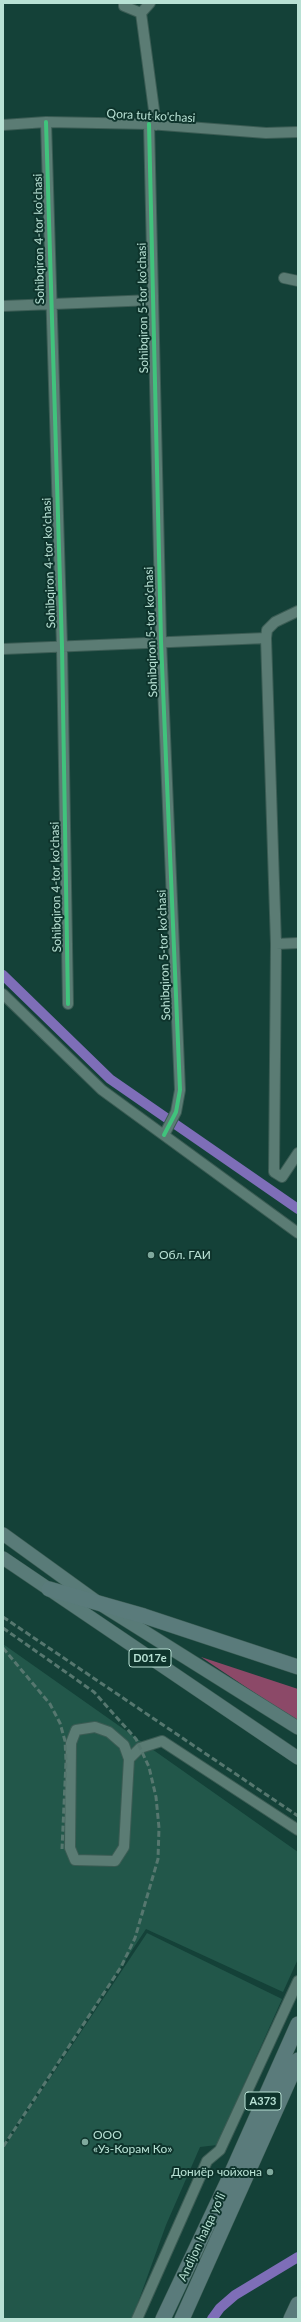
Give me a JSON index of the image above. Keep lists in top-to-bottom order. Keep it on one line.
{"streets":{"highway":["A373","Andijon halqa yo‘li"],"main road":["D017e"],"street":["Qora tut ko'chasi","Sohibqiron 4-tor ko'chasi","Sohibqiron 5-tor ko'chasi"]},"crossings":[["Qora tut ko'chasi","Sohibqiron 4-tor ko'chasi"],["Qora tut ko'chasi","Sohibqiron 5-tor ko'chasi"]],"places":["Обл. ГАИ","ООО «Уз-Корам Ко»","Дониёр чойхона"]}
